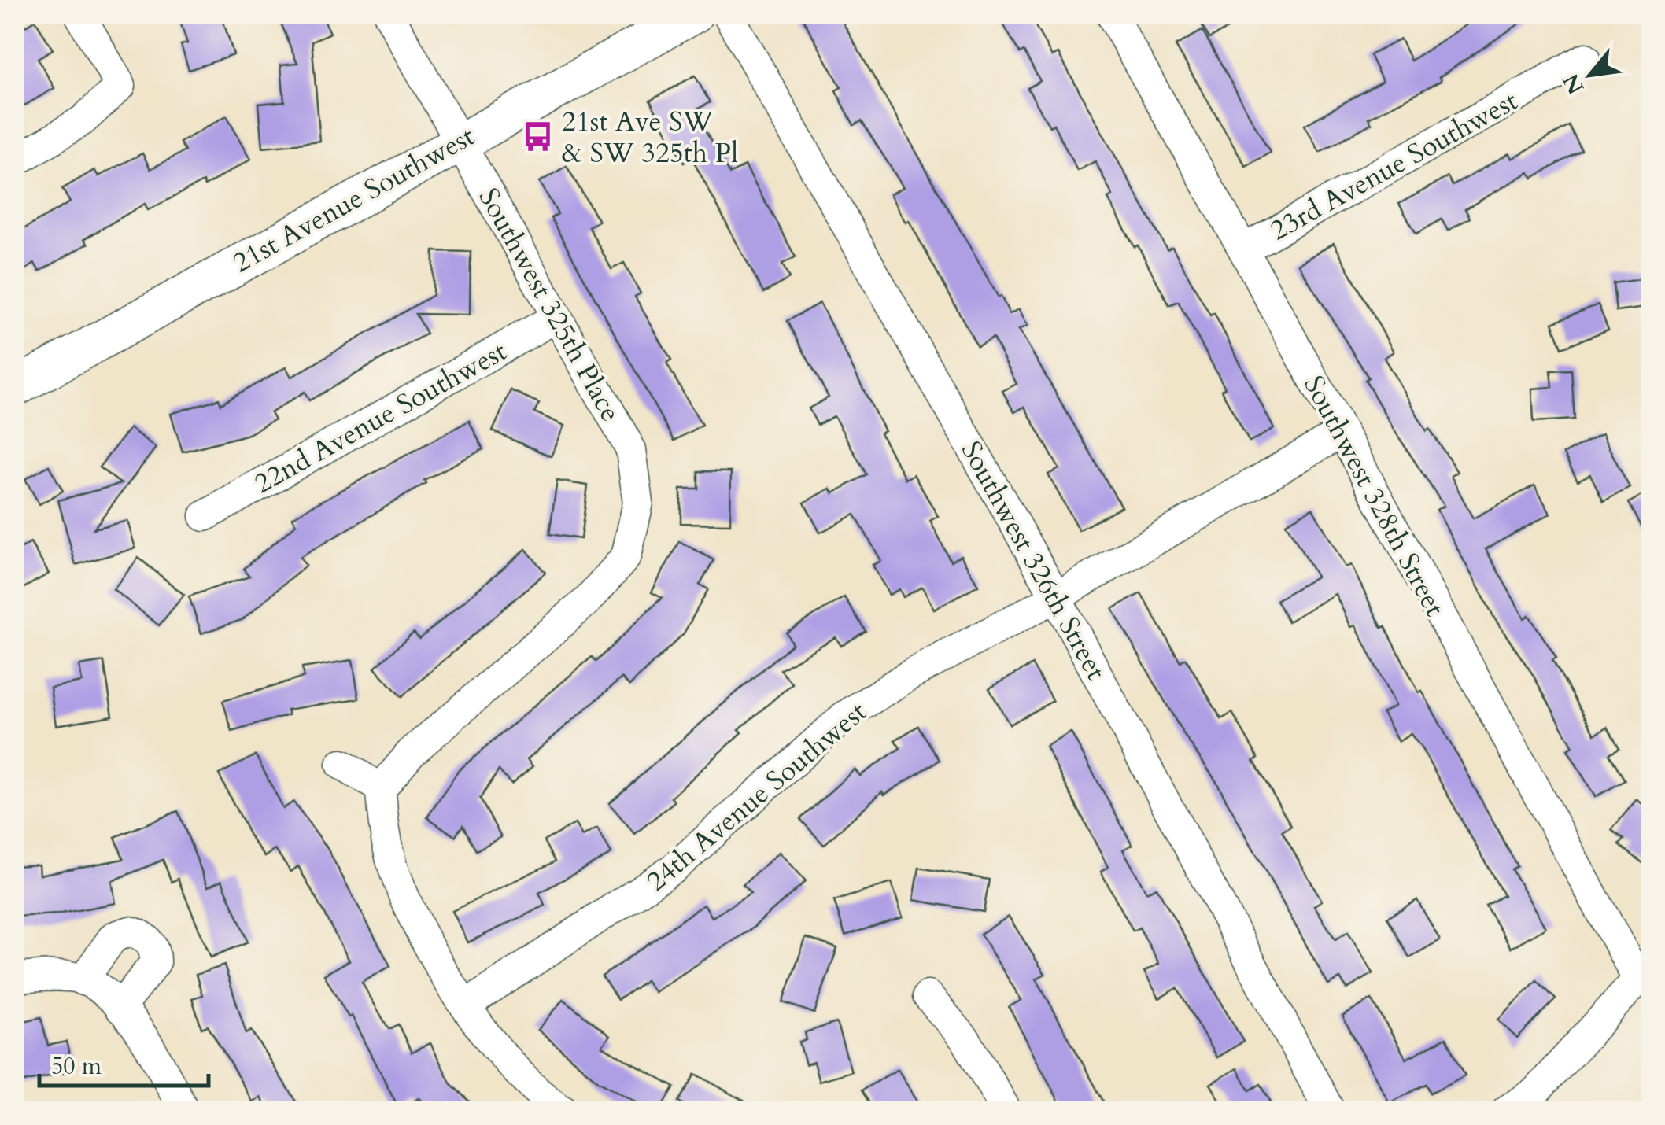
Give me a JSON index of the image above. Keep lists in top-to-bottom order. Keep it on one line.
{"streets":{"main road":["21st Avenue Southwest"],"street":["23rd Avenue Southwest","Southwest 325th Place","22nd Avenue Southwest","Southwest 328th Street","Southwest 326th Street","24th Avenue Southwest"]},"crossings":[["23rd Avenue Southwest","Southwest 328th Street"],["21st Avenue Southwest","Southwest 325th Place"],["Southwest 325th Place","22nd Avenue Southwest"],["Southwest 328th Street","24th Avenue Southwest"],["Southwest 326th Street","24th Avenue Southwest"]],"places":{"bus stop":["21st Ave SW & SW 325th Pl"]},"scale_bar":"50 m","north":"bottom left"}
